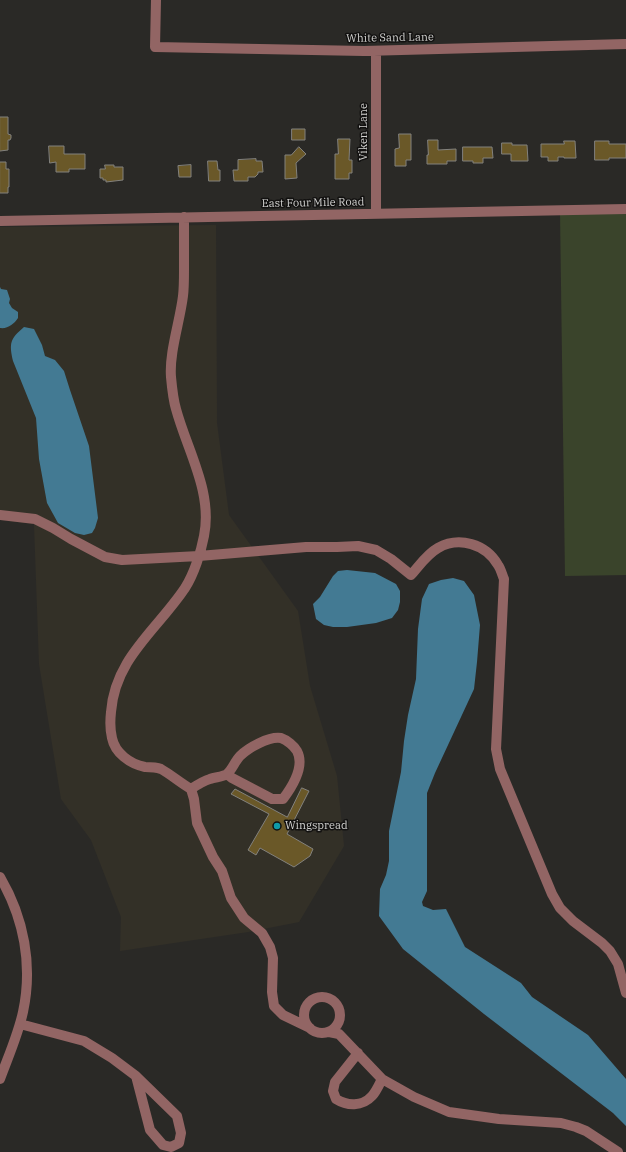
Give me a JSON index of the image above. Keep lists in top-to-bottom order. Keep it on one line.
{"streets":{"street":["White Sand Lane","Viken Lane","East Four Mile Road"]},"crossings":[["White Sand Lane","Viken Lane"],["Viken Lane","East Four Mile Road"]],"places":["Wingspread"]}
